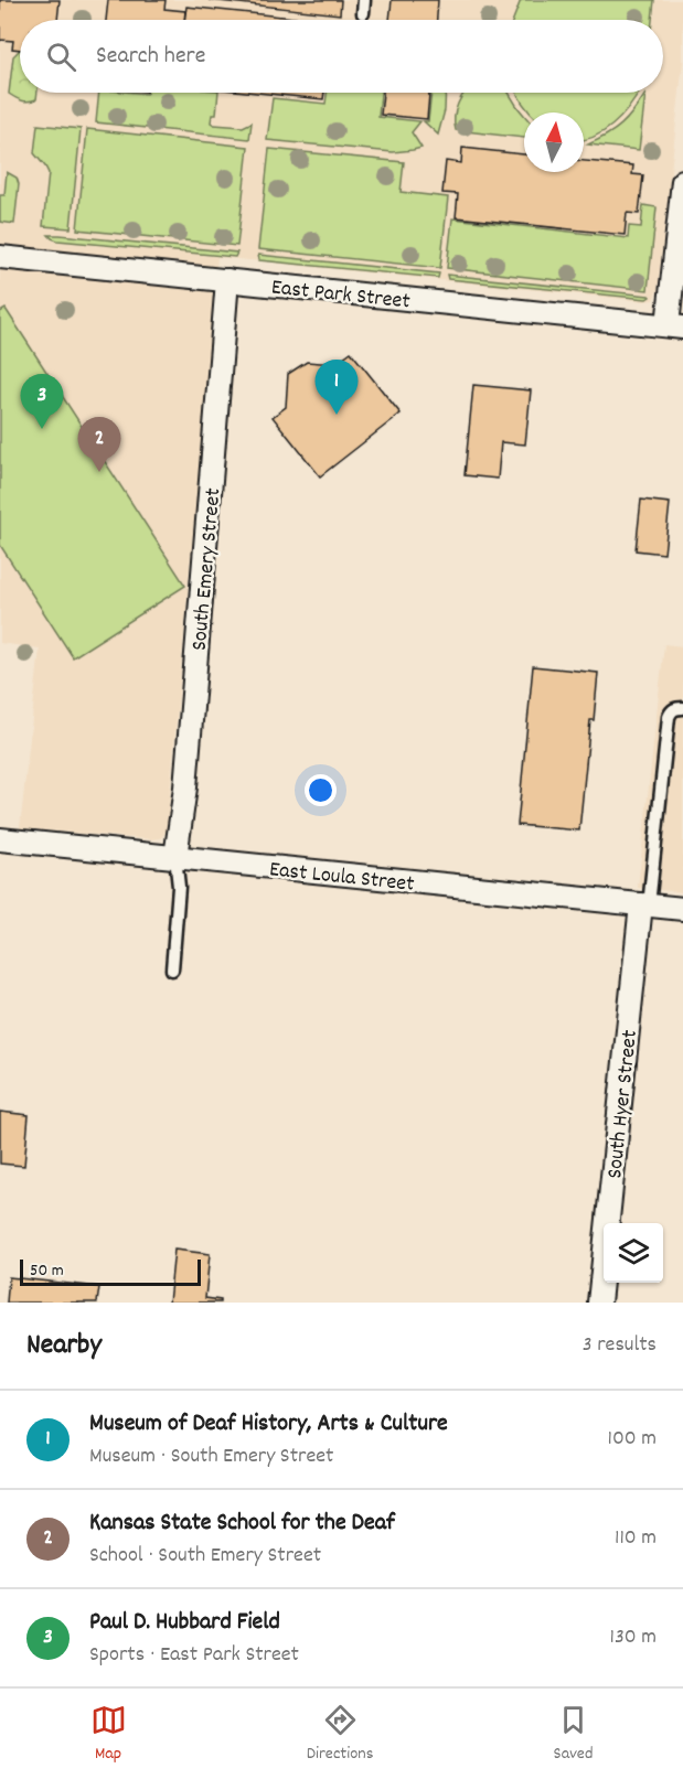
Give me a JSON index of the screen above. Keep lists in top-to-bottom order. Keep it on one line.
{"streets":{"street":["East Park Street","South Emery Street","East Loula Street","South Hyer Street"]},"crossings":[["East Park Street","South Emery Street"],["South Emery Street","East Loula Street"],["East Loula Street","South Hyer Street"]],"scale_bar":"50 m","north":"top","page":{"search":"Search here","pins":["1","3","2"],"scale":"50 m","heading":["Nearby","3 results"],"list":[{"mark":"1","name":"Museum of Deaf History, Arts & Culture","note":"Museum · South Emery Street","value":"100 m"},{"mark":"2","name":"Kansas State School for the Deaf","note":"School · South Emery Street","value":"110 m"},{"mark":"3","name":"Paul D. Hubbard Field","note":"Sports · East Park Street","value":"130 m"}],"nav":["Map","Directions","Saved"]}}
